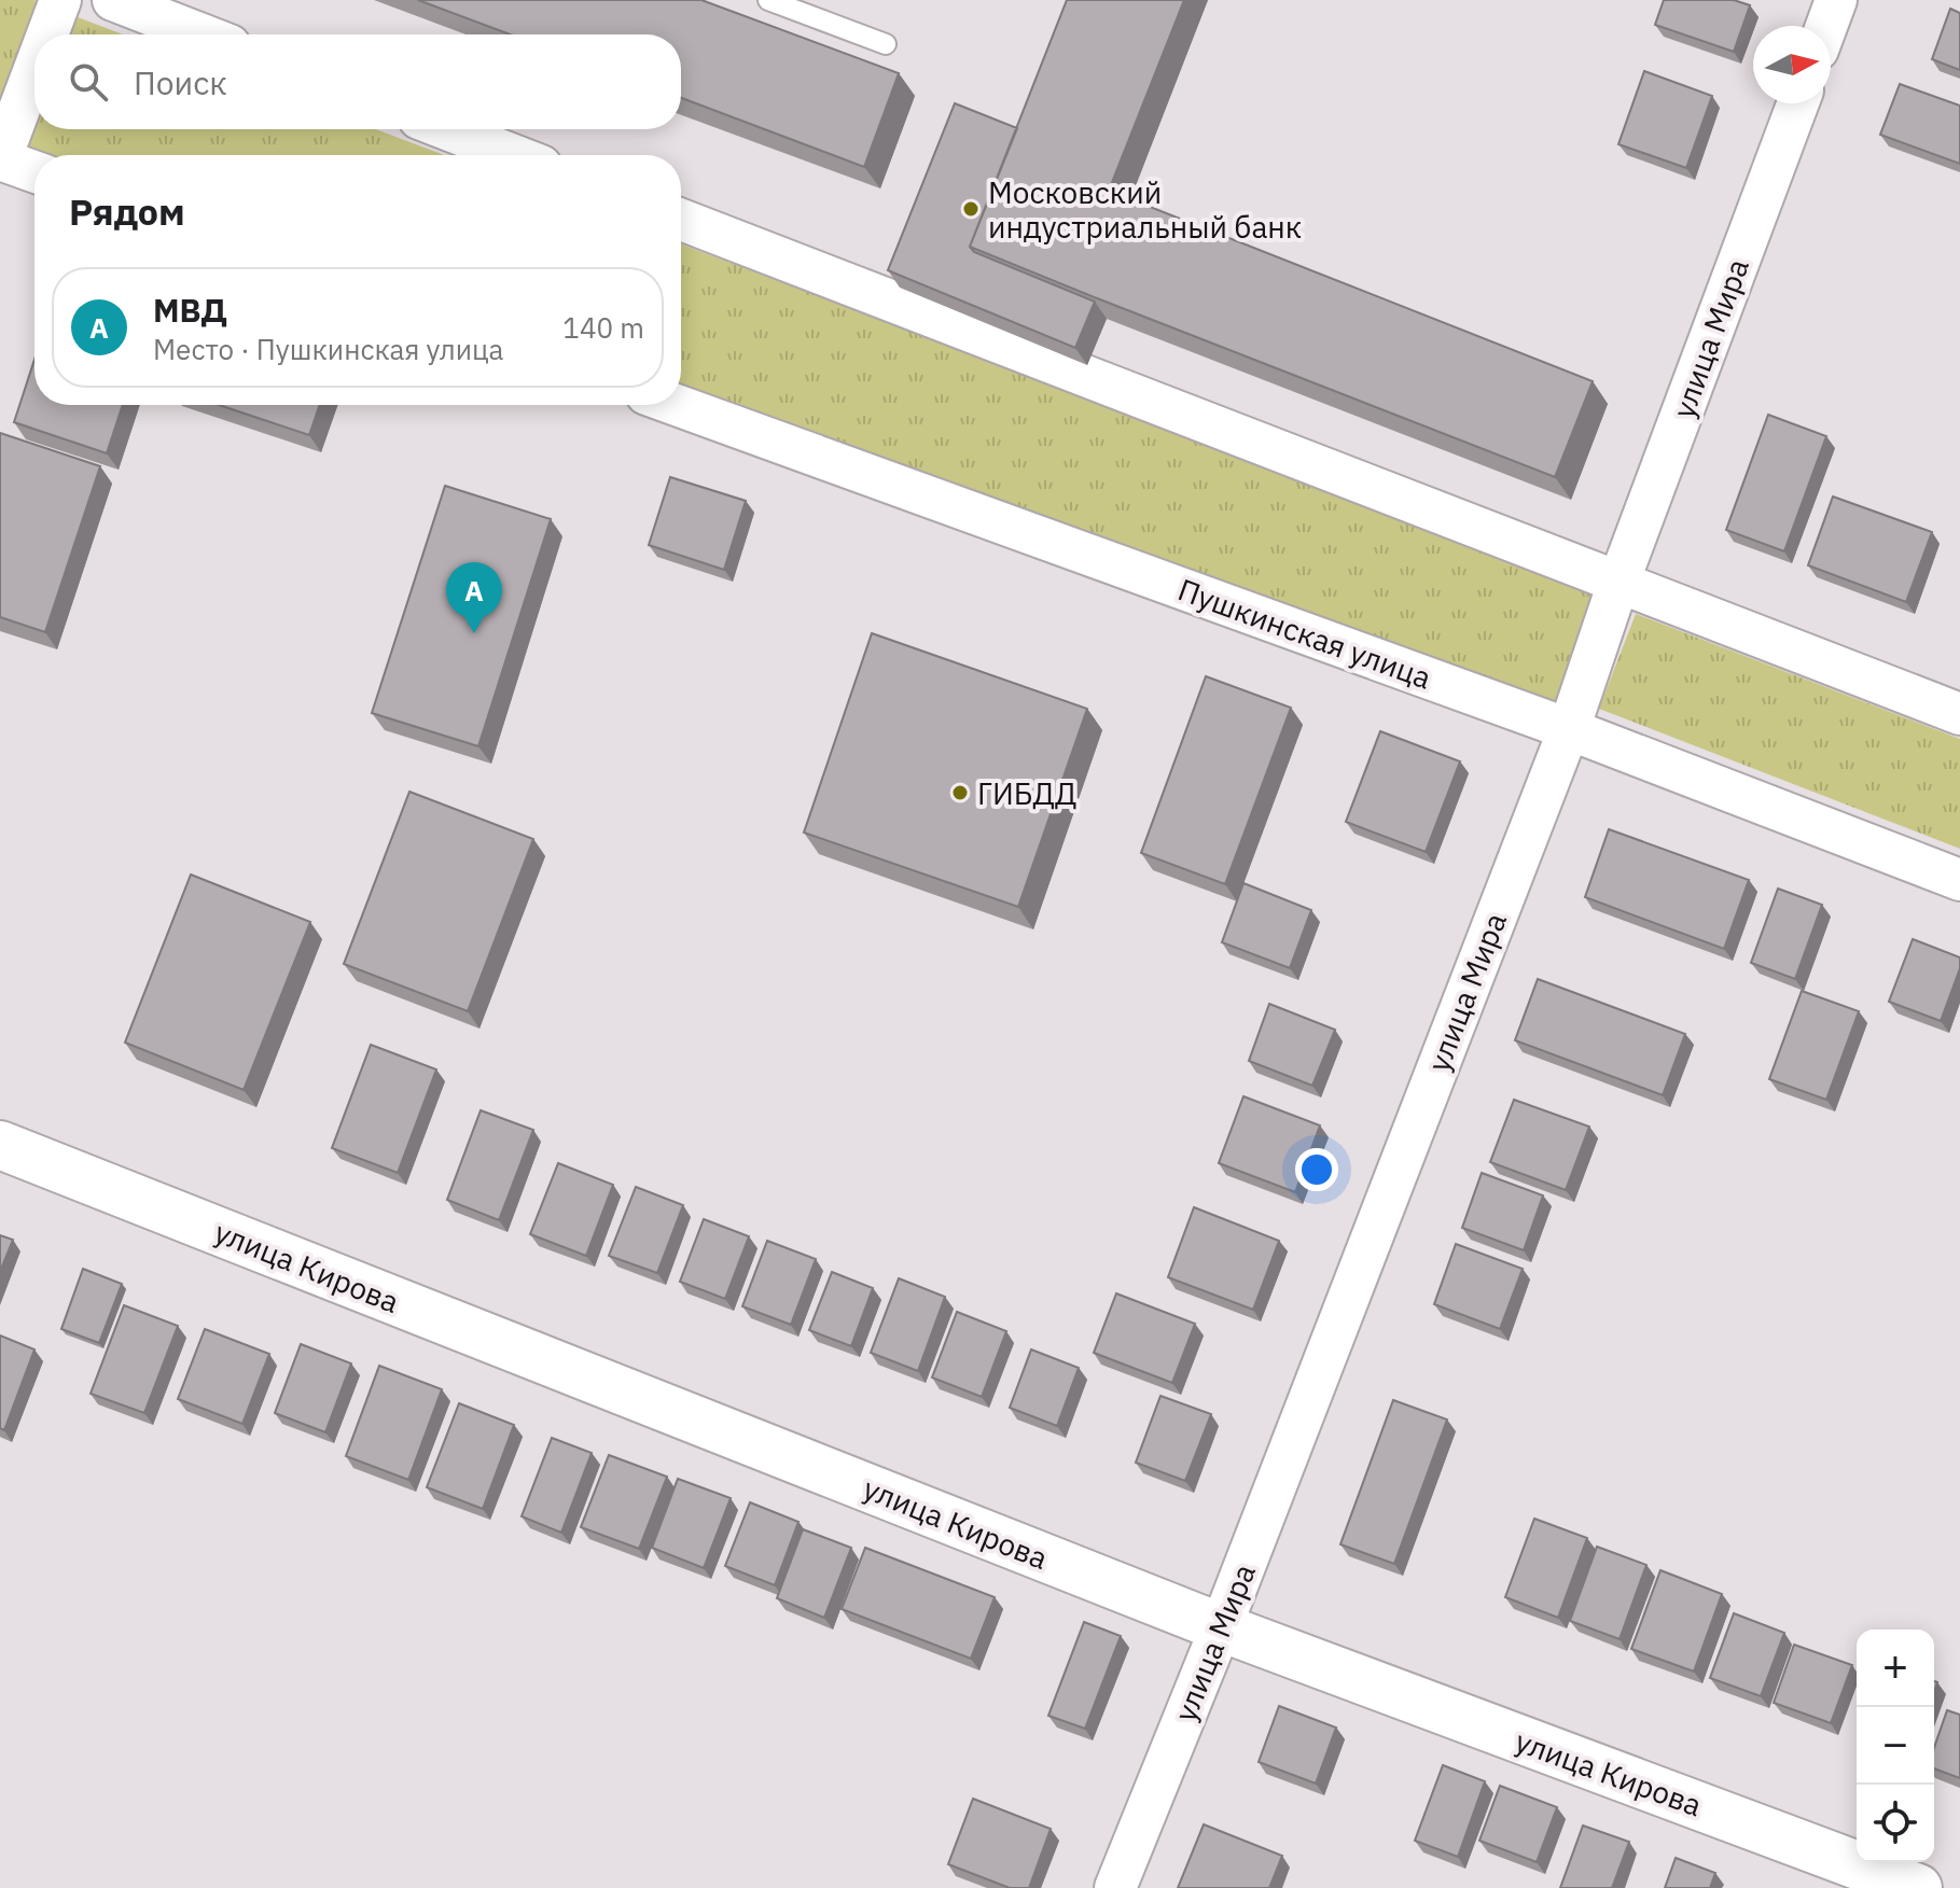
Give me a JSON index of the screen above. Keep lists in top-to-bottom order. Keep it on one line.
{"streets":{"street":["улица Мира","Пушкинская улица","улица Кирова"]},"crossings":[["улица Мира","Пушкинская улица"],["улица Мира","улица Кирова"]],"places":["Московский индустриальный банк","ГИБДД"],"north":"right","page":{"search":"Поиск","heading":"Рядом","list":[{"mark":"A","name":"МВД","note":"Место · Пушкинская улица","value":"140 m"}],"pins":"A","map_buttons":["+","−"]}}
